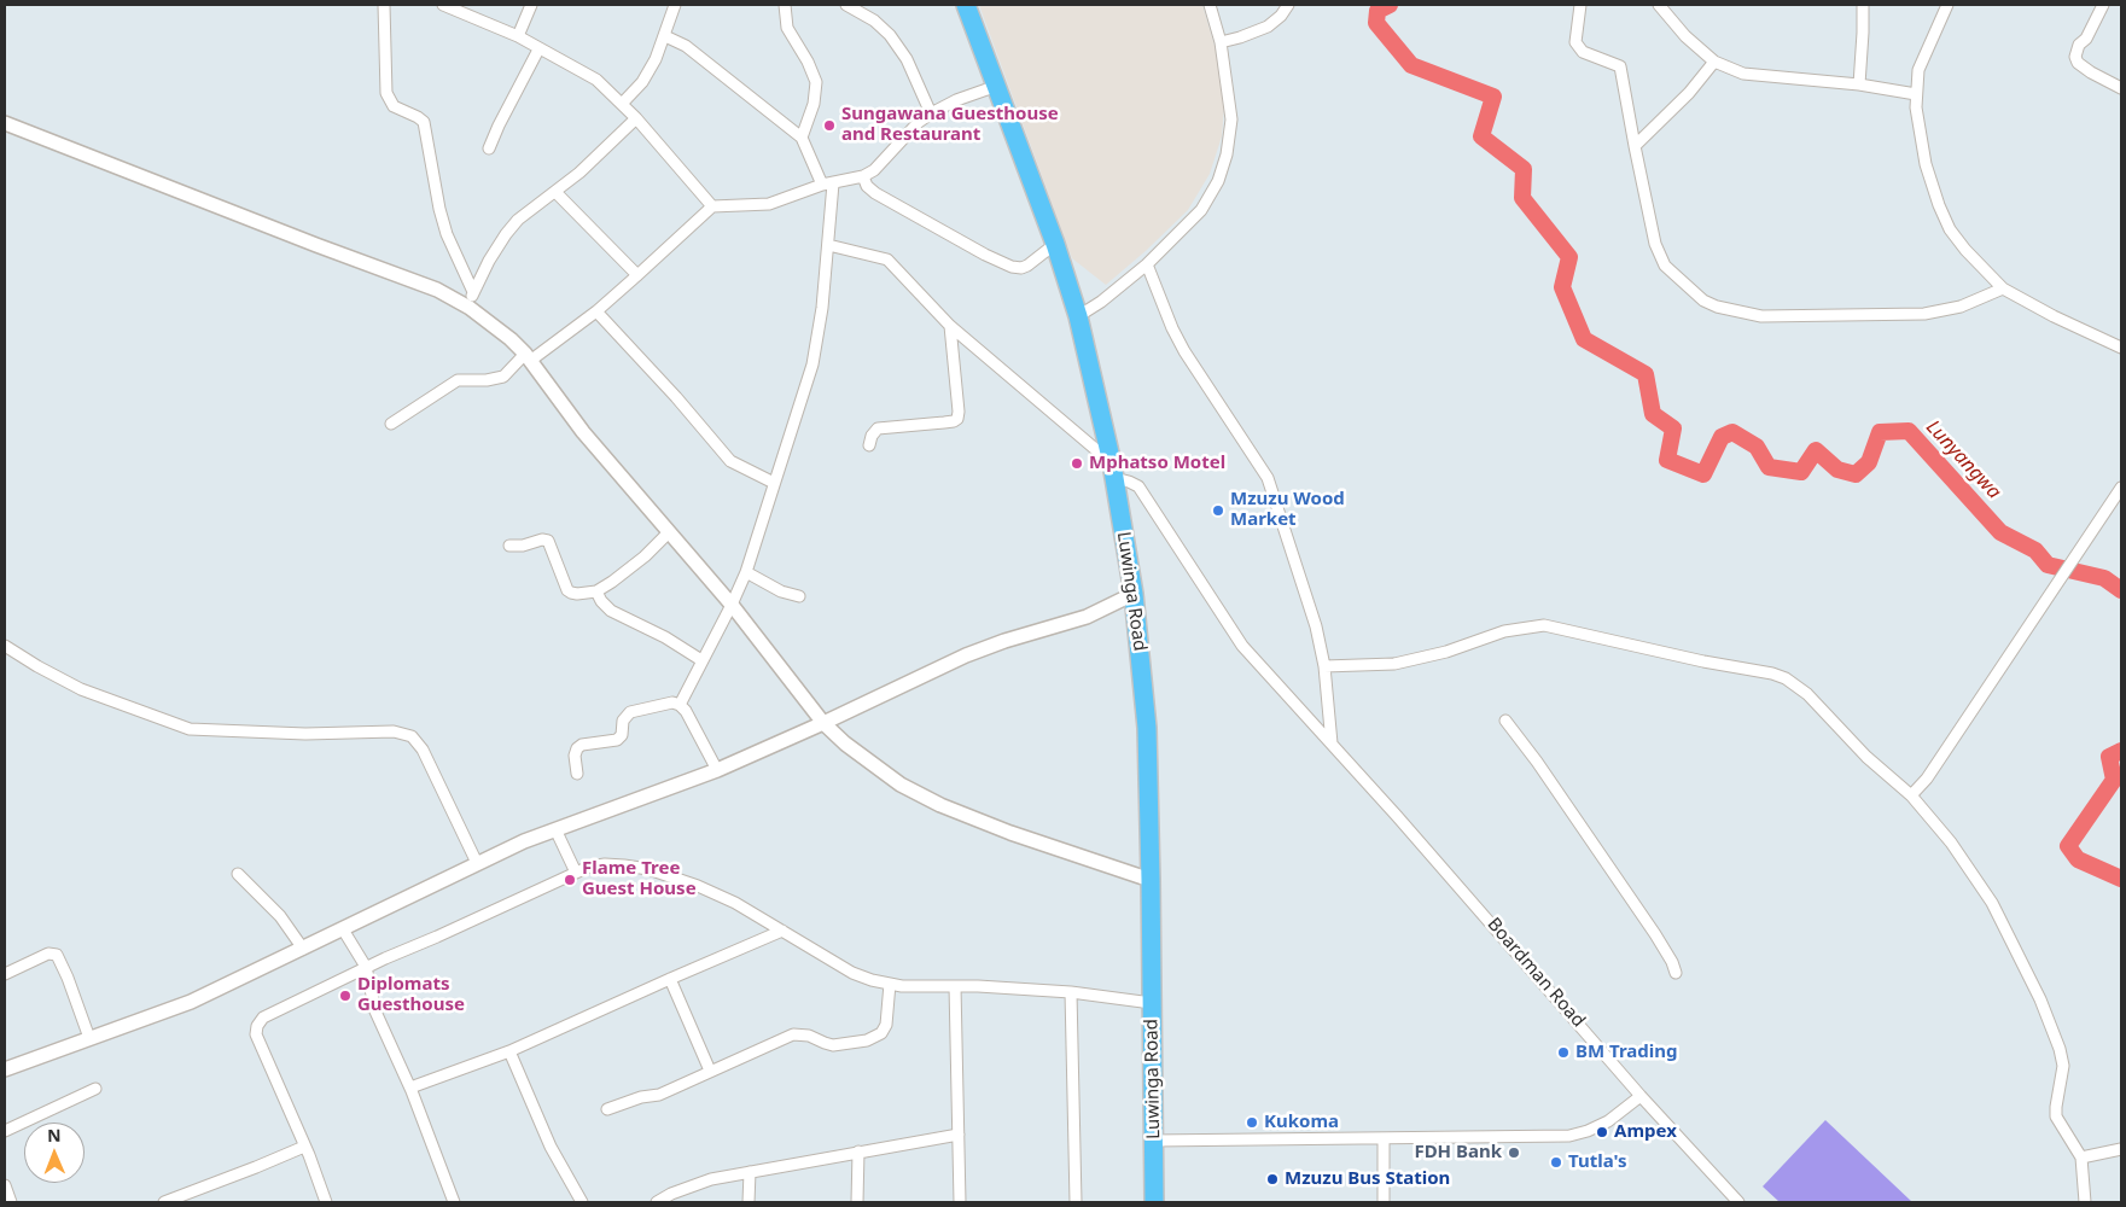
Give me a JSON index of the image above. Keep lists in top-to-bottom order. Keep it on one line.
{"streets":{"highway":["Luwinga Road"],"street":["Boardman Road"]},"crossings":[["Luwinga Road","Boardman Road"]],"water":["Lunyangwa"],"places":["Sungawana Guesthouse and Restaurant","Mphatso Motel","Mzuzu Wood Market","Flame Tree Guest House","Diplomats Guesthouse","BM Trading","Kukoma","Ampex","FDH Bank","Tutla's","Mzuzu Bus Station"],"north":"top"}
